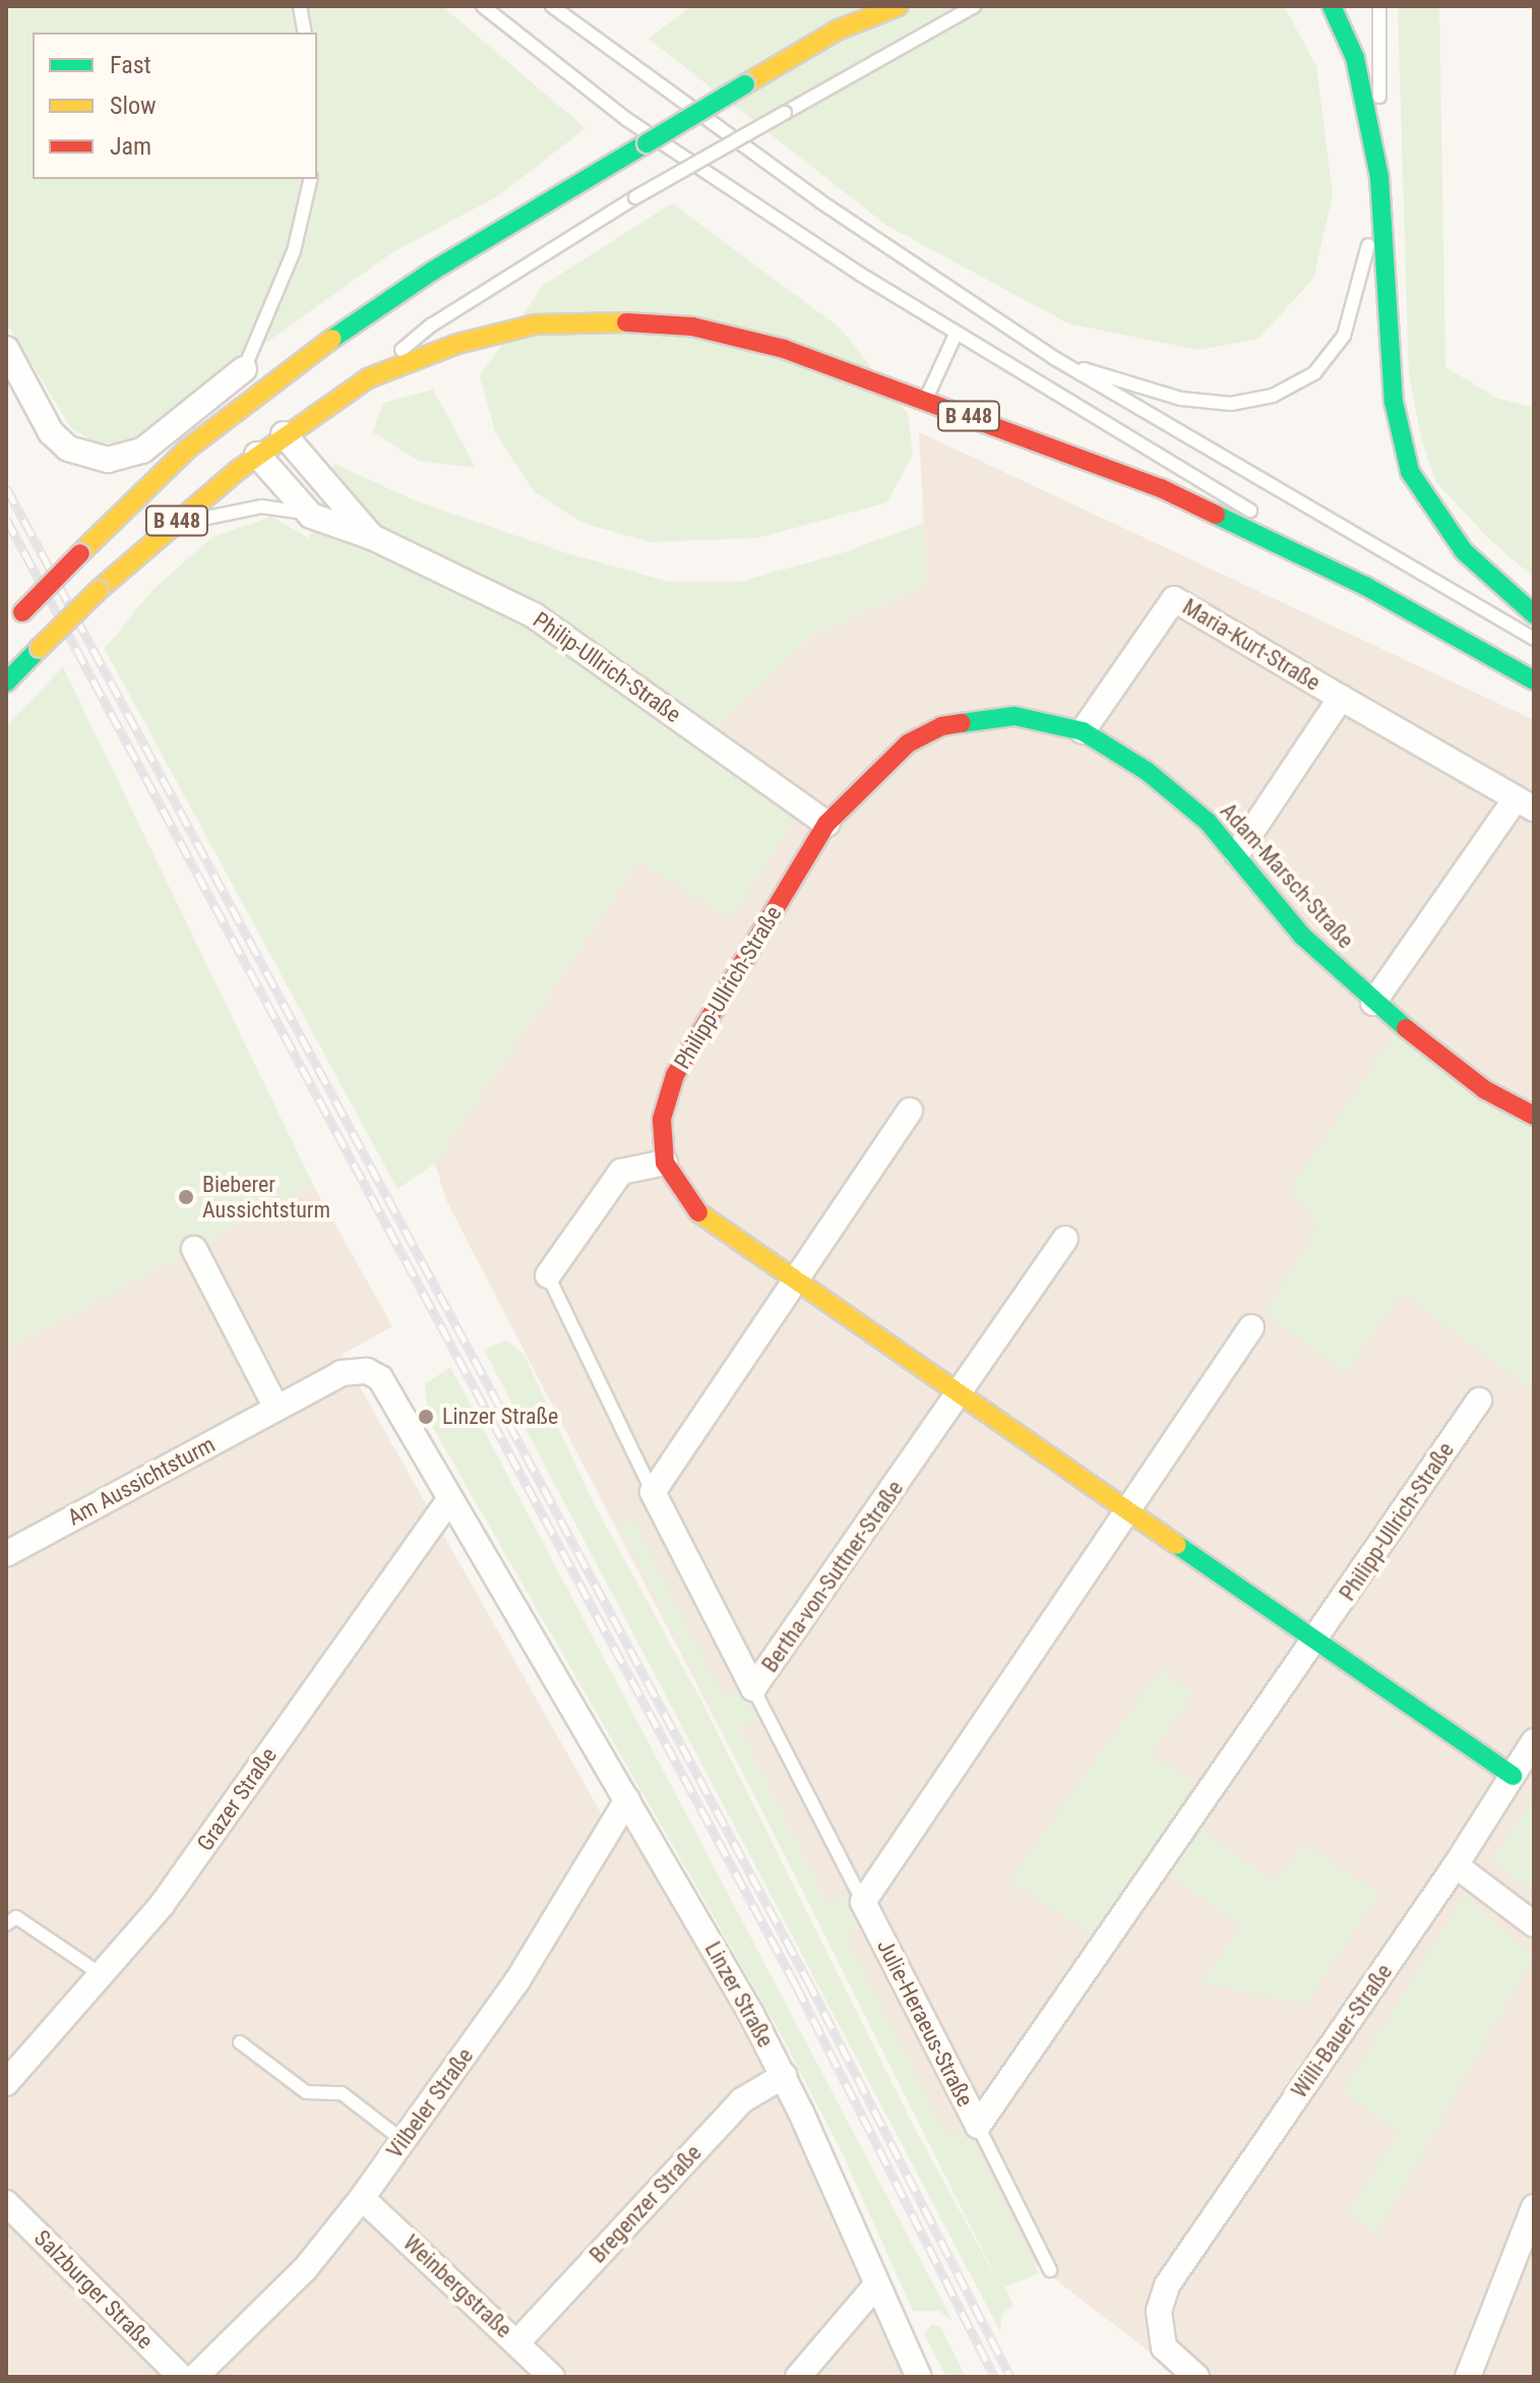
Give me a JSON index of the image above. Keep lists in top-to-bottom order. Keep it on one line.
{"streets":{"main road":["B 448","Adam-Marsch-Straße","Philipp-Ullrich-Straße"],"street":["Maria-Kurt-Straße","Philip-Ullrich-Straße","Am Aussichtsturm","Bertha-von-Suttner-Straße","Grazer Straße","Linzer Straße","Julie-Heraeus-Straße","Willi-Bauer-Straße","Vilbeler Straße","Bregenzer Straße","Weinbergstraße","Salzburger Straße"]},"crossings":[["B 448","Philip-Ullrich-Straße"],["Maria-Kurt-Straße","Adam-Marsch-Straße"],["Philip-Ullrich-Straße","Adam-Marsch-Straße"],["Philip-Ullrich-Straße","Philipp-Ullrich-Straße"],["Adam-Marsch-Straße","Philipp-Ullrich-Straße"],["Philipp-Ullrich-Straße","Bertha-von-Suttner-Straße"],["Philipp-Ullrich-Straße","Julie-Heraeus-Straße"],["Philipp-Ullrich-Straße","Willi-Bauer-Straße"],["Am Aussichtsturm","Linzer Straße"],["Grazer Straße","Linzer Straße"],["Linzer Straße","Vilbeler Straße"],["Linzer Straße","Bregenzer Straße"],["Vilbeler Straße","Weinbergstraße"],["Bregenzer Straße","Weinbergstraße"]],"places":["Bieberer Aussichtsturm","Linzer Straße"],"legend":["Fast","Slow","Jam"]}
